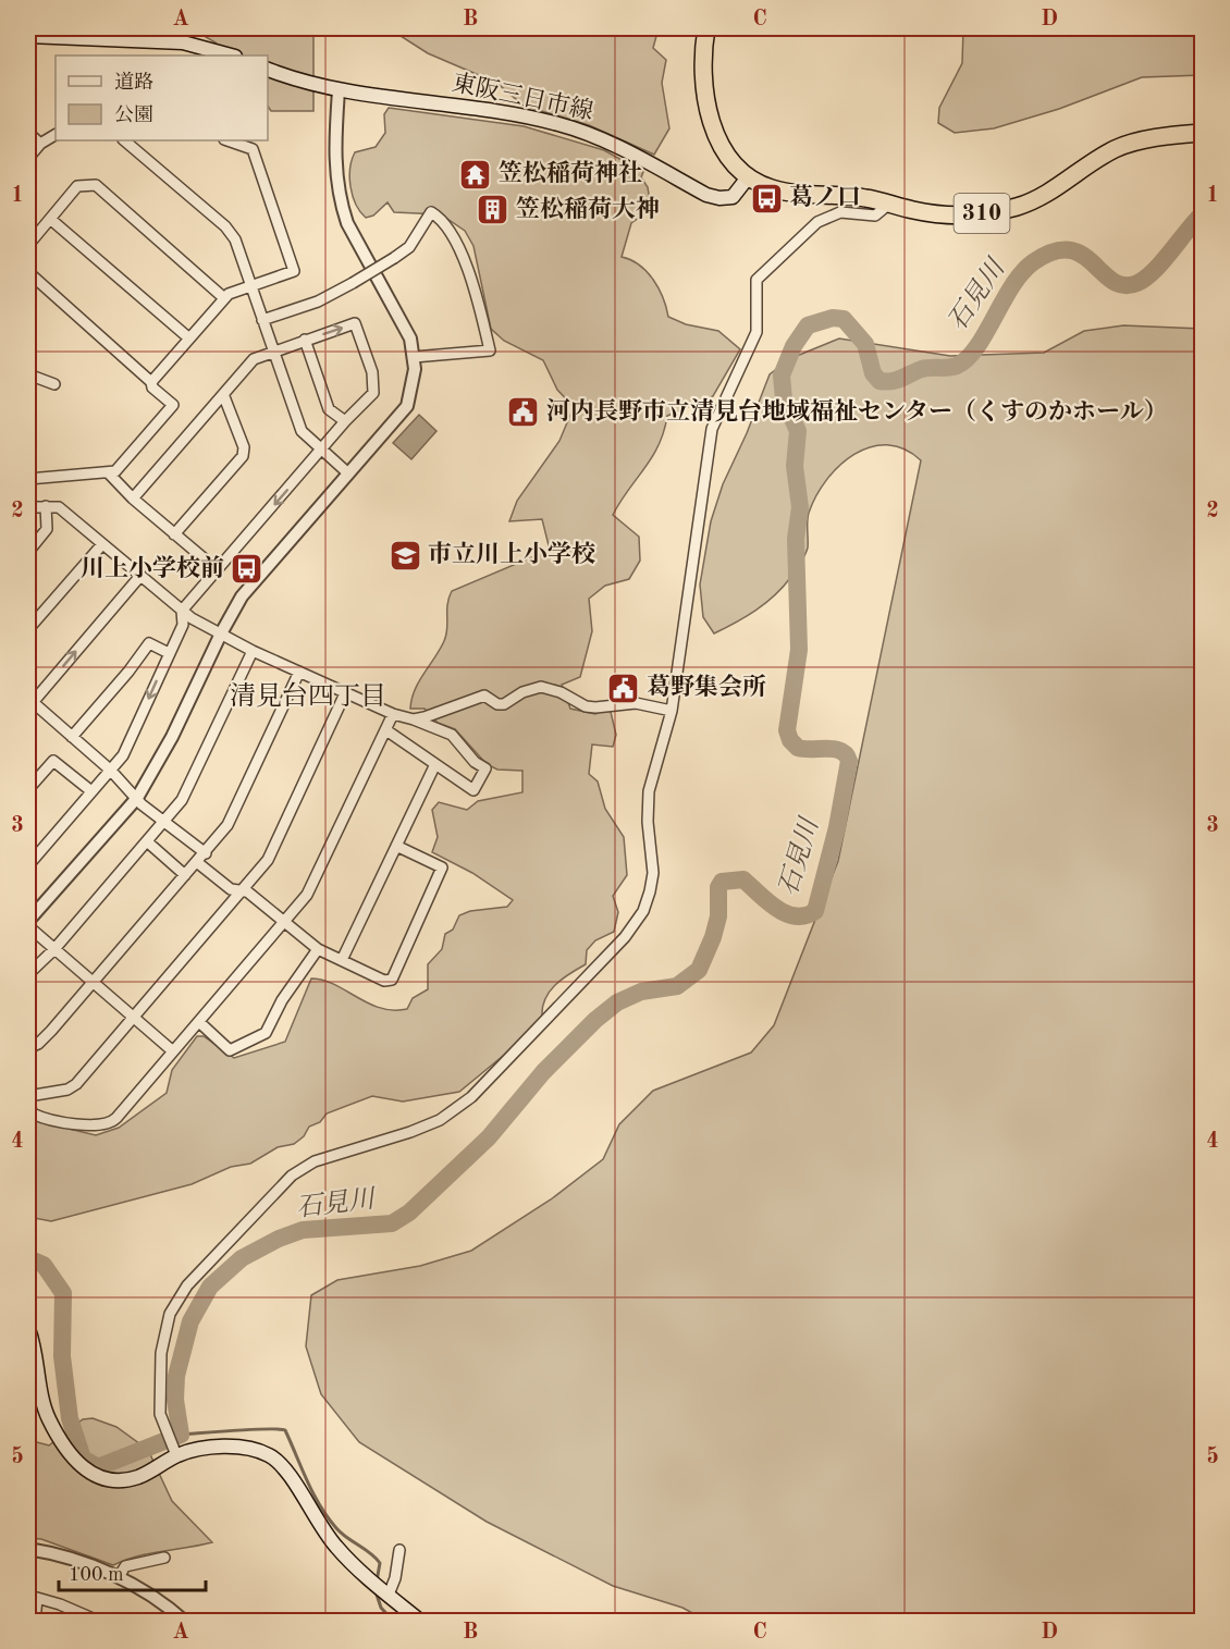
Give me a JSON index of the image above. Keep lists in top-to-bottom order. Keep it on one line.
{"streets":{"highway":["310"],"main road":["東阪三日市線"]},"crossings":[["東阪三日市線","310"]],"districts":["清見台四丁目"],"water":["石見川"],"places":{"temple":["笠松稲荷神社"],"bus stop":["葛ノ口","川上小学校前"],"building":["笠松稲荷大神"],"public building":["河内長野市立清見台地域福祉センター（くすのかホール）","葛野集会所"],"school or university":["市立川上小学校"]},"legend":["道路","公園"],"scale_bar":"100 m","grid":{"columns":["A","B","C","D"],"rows":["1","2","3","4","5"]}}
